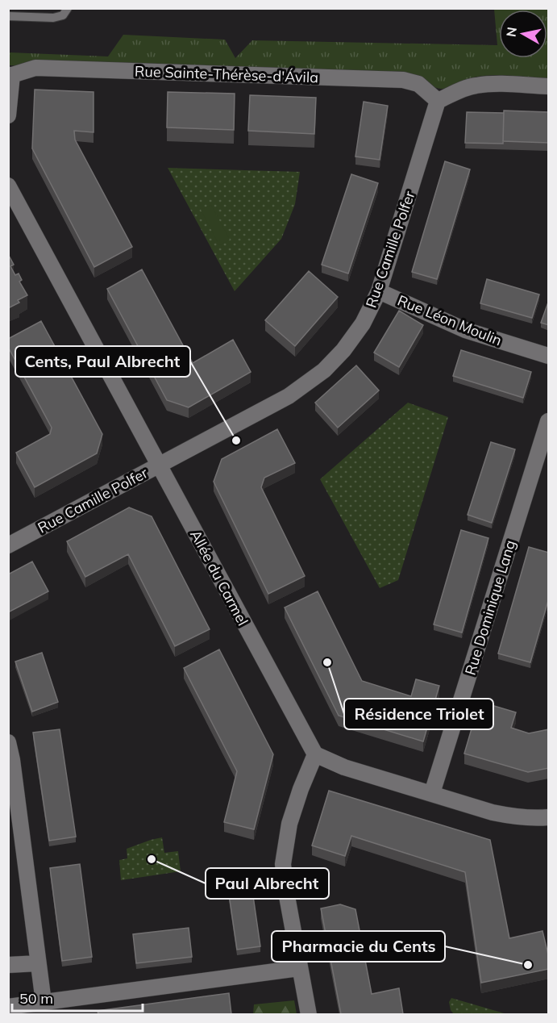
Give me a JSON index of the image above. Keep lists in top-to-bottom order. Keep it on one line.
{"streets":{"street":["Rue Sainte-Thérèse-d'Ávila","Rue Camille Polfer","Rue Léon Moulin","Allée du Carmel","Rue Dominique Lang"]},"crossings":[["Rue Sainte-Thérèse-d'Ávila","Rue Camille Polfer"],["Rue Camille Polfer","Rue Léon Moulin"],["Rue Camille Polfer","Allée du Carmel"]],"places":["Cents, Paul Albrecht","Résidence Triolet","Paul Albrecht","Pharmacie du Cents"],"scale_bar":"50 m","north":"left"}
